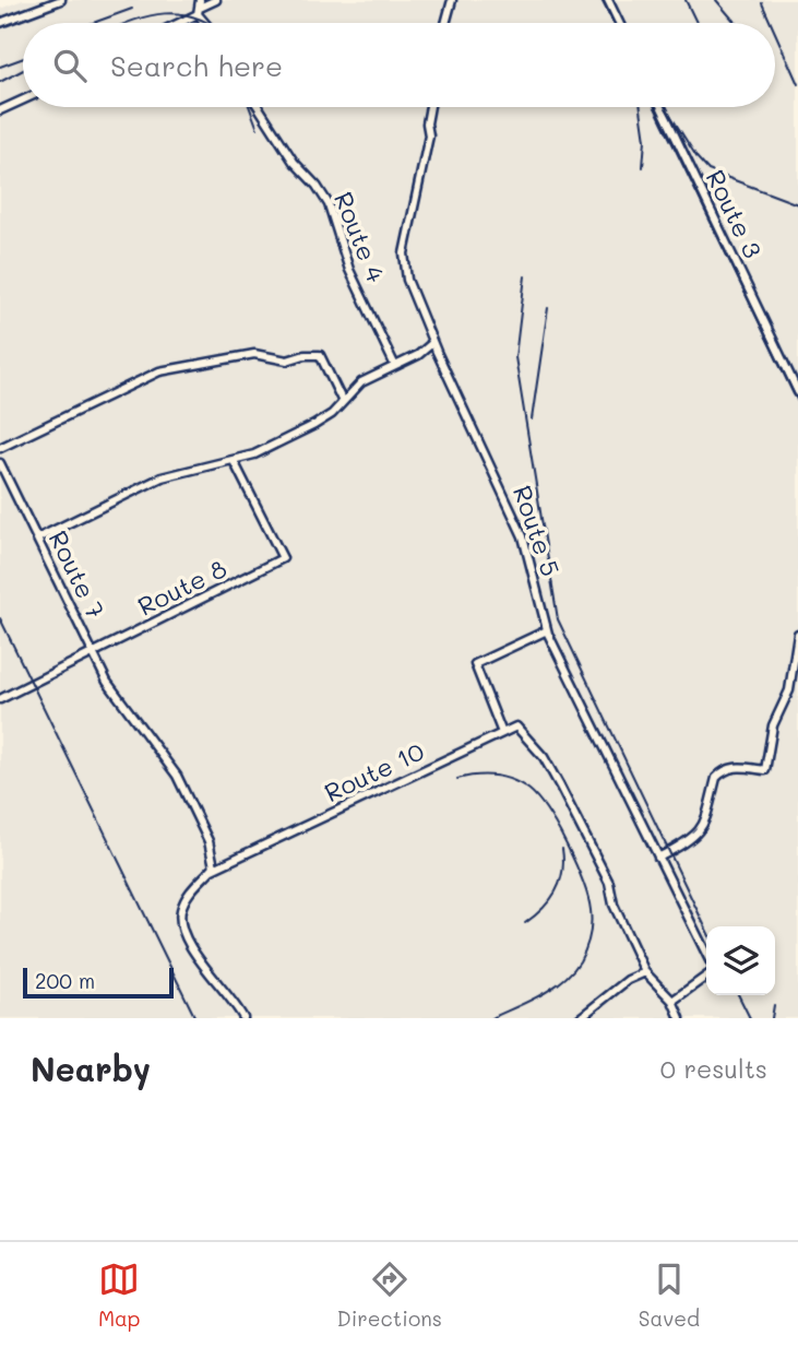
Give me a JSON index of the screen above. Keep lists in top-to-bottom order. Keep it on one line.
{"streets":{"street":["Route 3","Route 4","Route 5","Route 7","Route 8","Route 10"]},"crossings":[["Route 7","Route 8"],["Route 7","Route 10"]],"scale_bar":"200 m","page":{"search":"Search here","scale":"200 m","heading":["Nearby","0 results"],"nav":["Map","Directions","Saved"]}}
